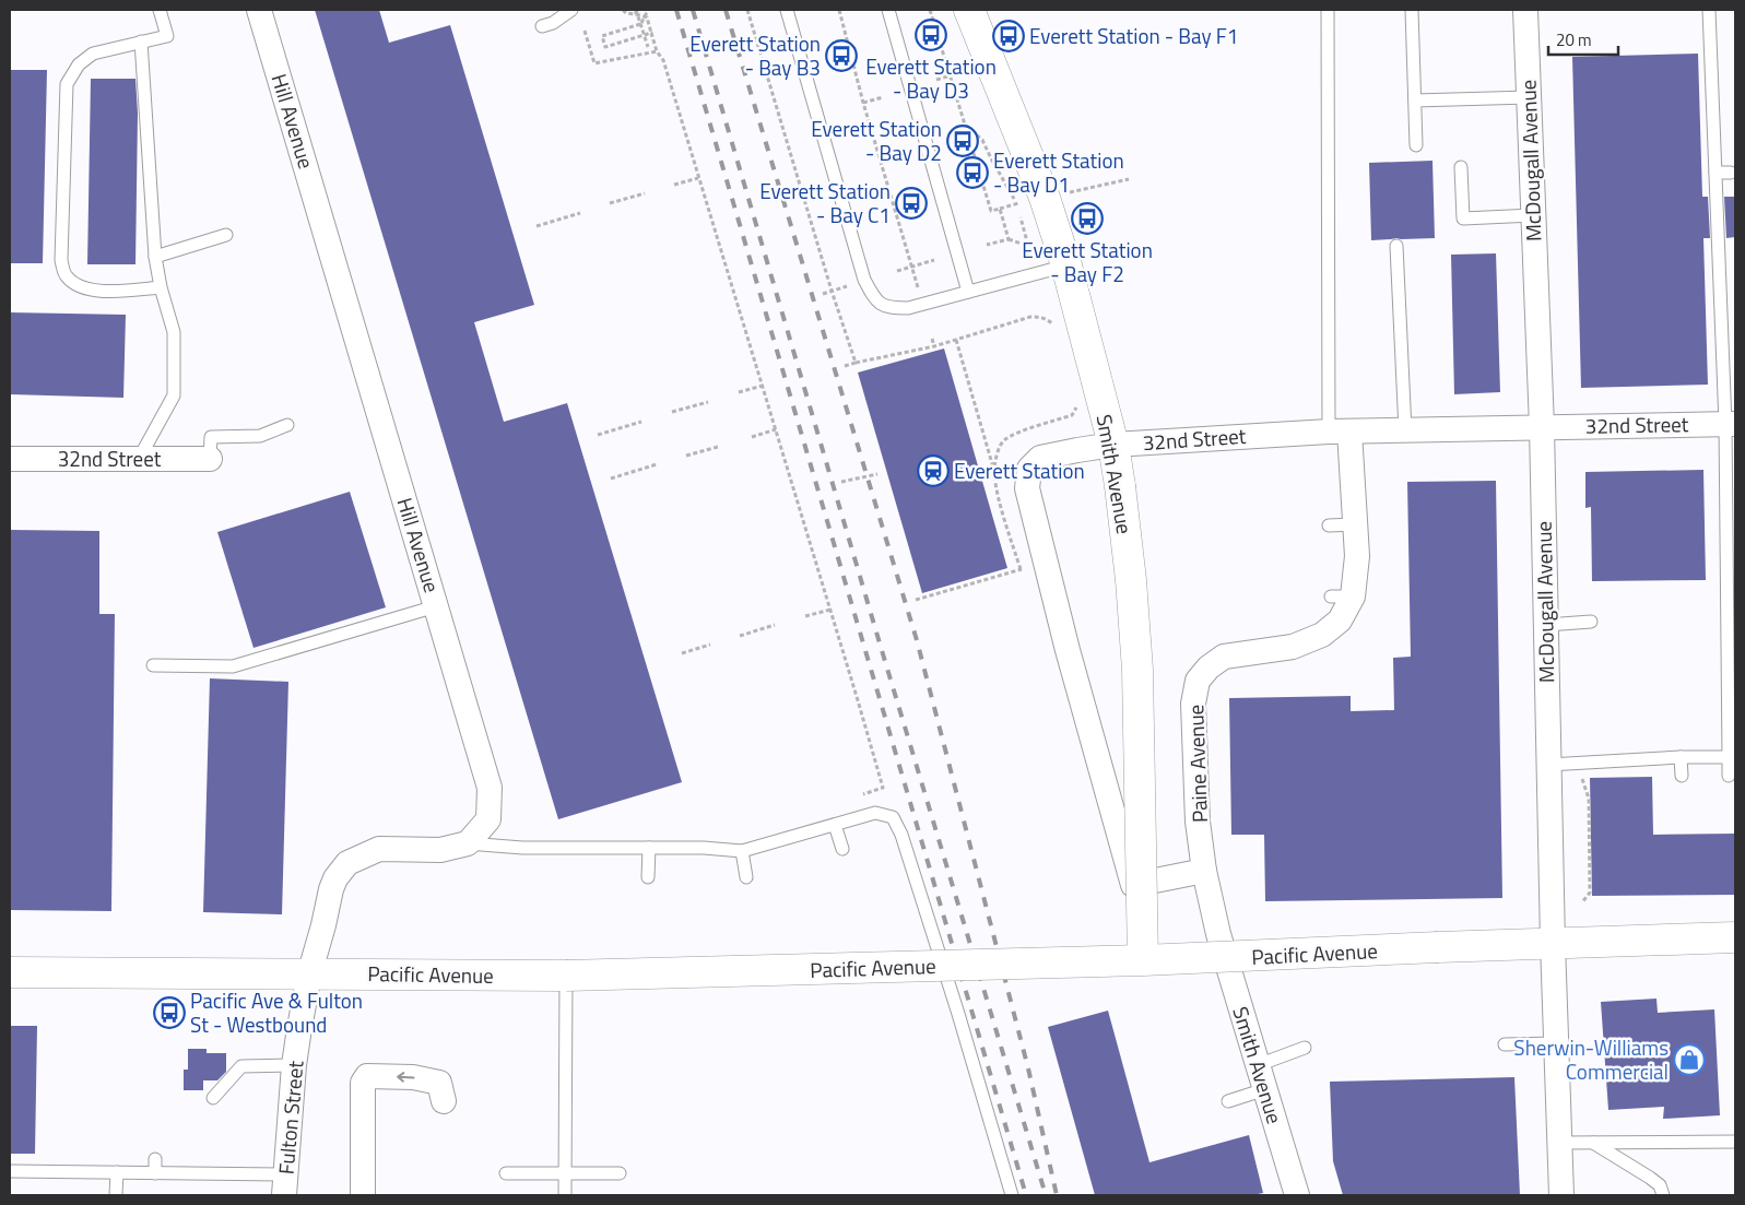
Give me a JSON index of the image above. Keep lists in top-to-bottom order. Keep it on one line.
{"streets":{"street":["Hill Avenue","McDougall Avenue","32nd Street","Smith Avenue","Paine Avenue","Pacific Avenue","Fulton Street"]},"crossings":[["McDougall Avenue","32nd Street"],["McDougall Avenue","Pacific Avenue"],["32nd Street","Smith Avenue"],["32nd Street","Paine Avenue"],["Smith Avenue","Paine Avenue"],["Smith Avenue","Pacific Avenue"],["Pacific Avenue","Fulton Street"]],"places":{"bus stop":["Everett Station - Bay D3","Everett Station - Bay F1","Everett Station - Bay B3","Everett Station - Bay D2","Everett Station - Bay D1","Everett Station - Bay C1","Everett Station - Bay F2","Pacific Ave & Fulton St - Westbound"],"station":["Everett Station"],"shop":["Sherwin-Williams Commercial"]},"scale_bar":"20 m"}
